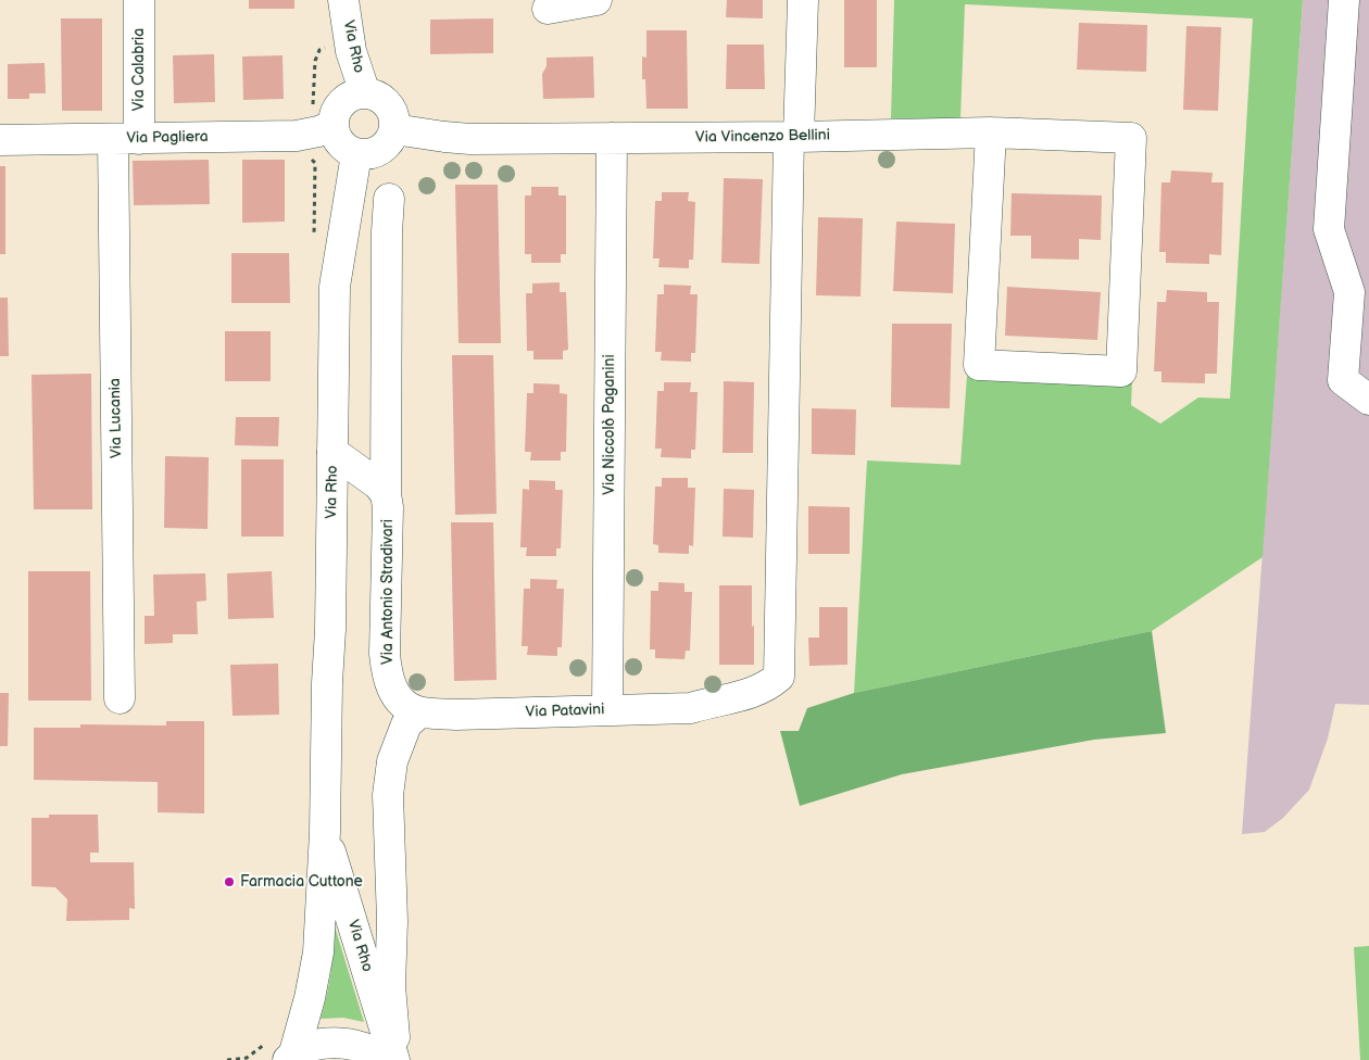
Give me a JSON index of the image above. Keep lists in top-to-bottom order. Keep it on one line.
{"streets":{"street":["Via Rho","Via Calabria","Via Vincenzo Bellini","Via Pagliera","Via Lucania","Via Niccolò Paganini","Via Antonio Stradivari","Via Patavini"]},"crossings":[["Via Rho","Via Vincenzo Bellini"],["Via Rho","Via Pagliera"],["Via Calabria","Via Pagliera"],["Via Calabria","Via Lucania"],["Via Vincenzo Bellini","Via Pagliera"],["Via Vincenzo Bellini","Via Niccolò Paganini"],["Via Vincenzo Bellini","Via Patavini"],["Via Pagliera","Via Lucania"],["Via Niccolò Paganini","Via Patavini"],["Via Antonio Stradivari","Via Patavini"]],"places":["Farmacia Cuttone"]}
